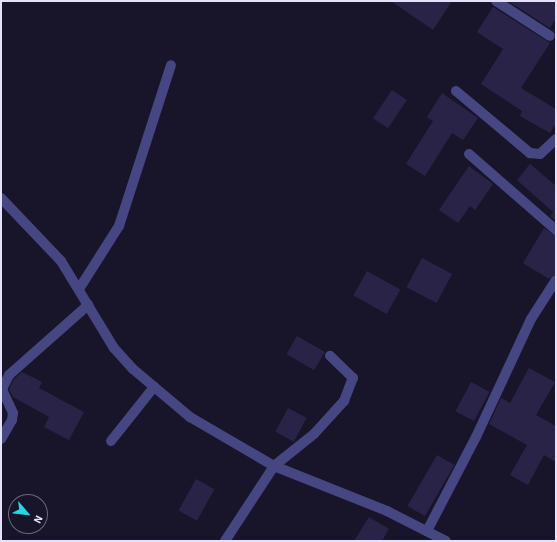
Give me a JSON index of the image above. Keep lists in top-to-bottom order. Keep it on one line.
{"north":"bottom right"}
